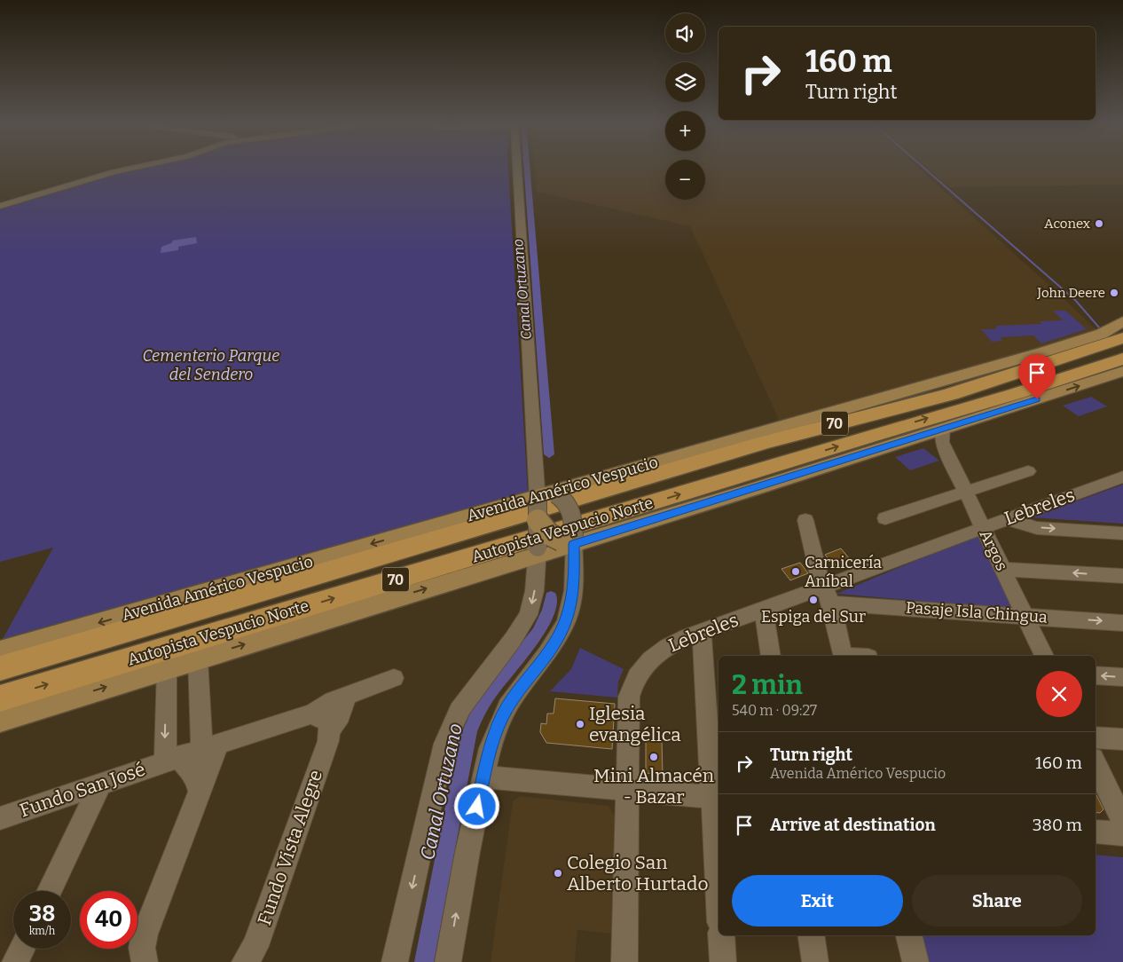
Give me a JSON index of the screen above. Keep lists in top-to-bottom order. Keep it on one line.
{"streets":{"highway":["70","Autopista Vespucio Norte"],"main road":["Avenida Américo Vespucio"],"street":["Lebreles","Argos","Pasaje Isla Chingua","Fundo San José","Fundo Vista Alegre"]},"crossings":[["Lebreles","Argos"],["Lebreles","Pasaje Isla Chingua"],["Argos","Pasaje Isla Chingua"],["Fundo San José","Fundo Vista Alegre"]],"water":["Canal Ortuzano"],"parks":["Cementerio Parque del Sendero"],"places":["Aconex","John Deere","Carnicería Aníbal","Espiga del Sur","Iglesia evangélica","Mini Almacén - Bazar","Colegio San Alberto Hurtado"],"page":{"map_buttons":["+","−"],"turn":["160 m","Turn right"],"heading":["2 min","540 m · 09:27"],"list":[{"name":"Turn right","note":"Avenida Américo Vespucio","value":"160 m"},{"name":"Arrive at destination","value":"380 m"}],"buttons":["Exit","Share"],"speed":"38 km/h","limit":"40"}}
